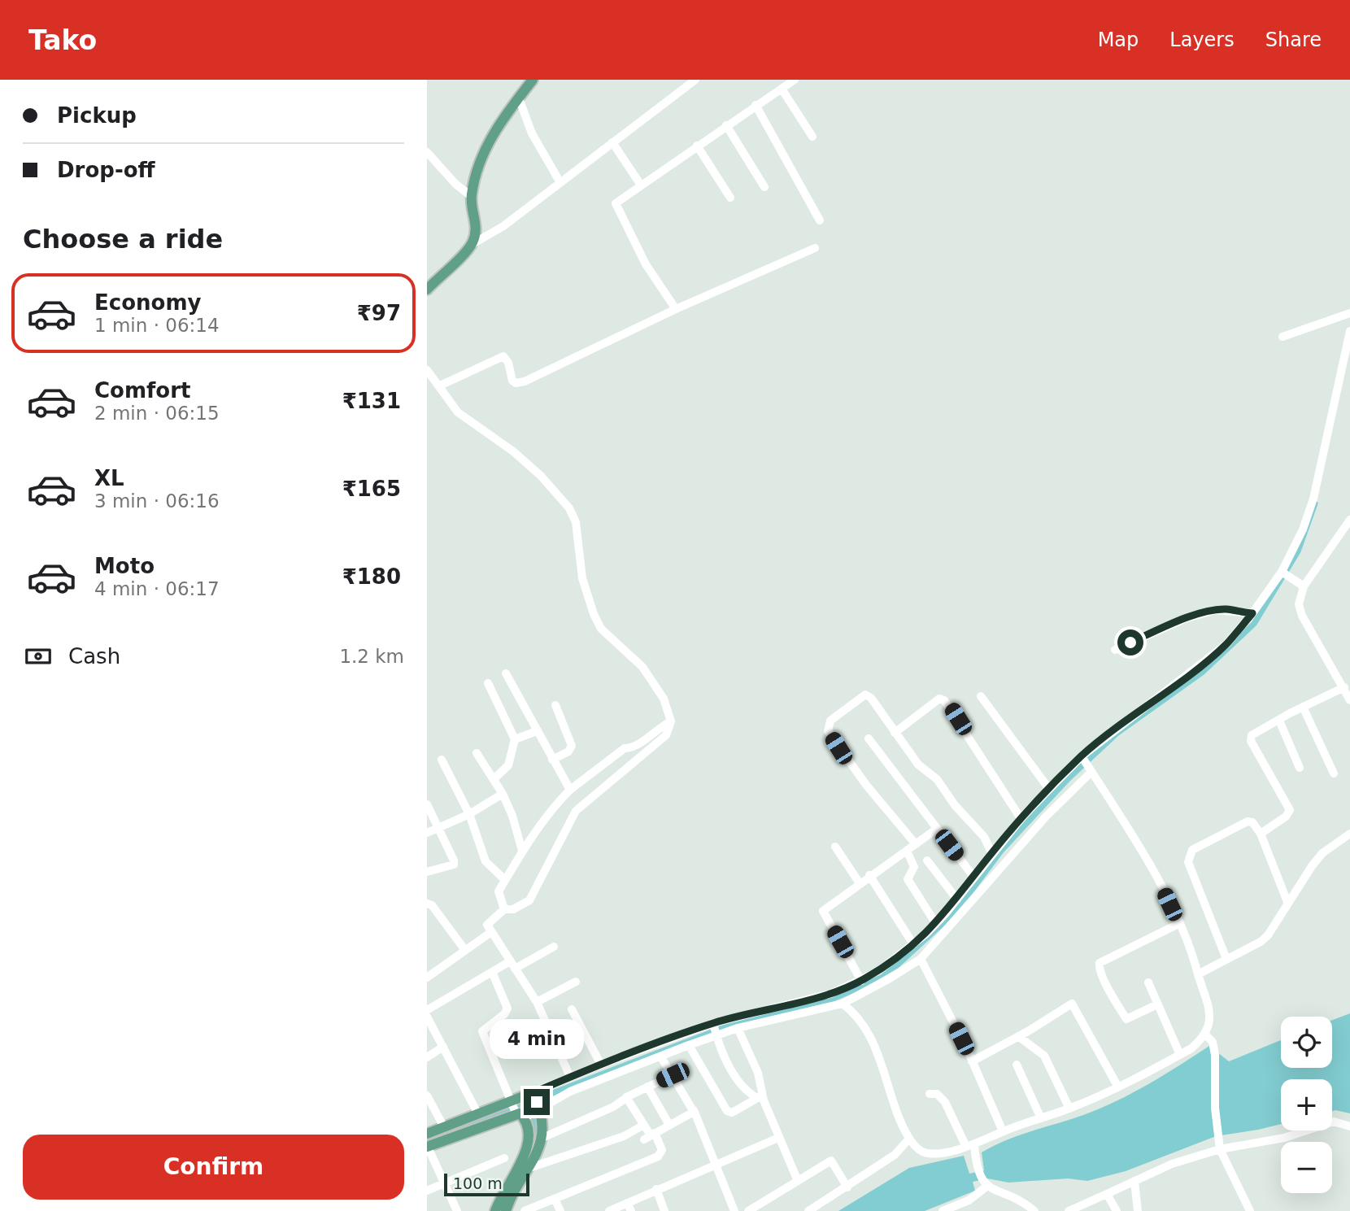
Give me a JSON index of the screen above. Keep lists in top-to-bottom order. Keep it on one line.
{"scale_bar":"100 m","page":{"header":"Tako","nav":["Map","Layers","Share"],"banner":["Pickup","Drop-off"],"heading":"Choose a ride","list":[{"name":"Economy","note":"1 min · 06:14","value":"₹97"},{"name":"Comfort","note":"2 min · 06:15","value":"₹131"},{"name":"XL","note":"3 min · 06:16","value":"₹165"},{"name":"Moto","note":"4 min · 06:17","value":"₹180"}],"pay":["Cash","1.2 km"],"map_buttons":["+","−"],"bubble":"4 min","buttons":"Confirm","scale":"100 m"}}
